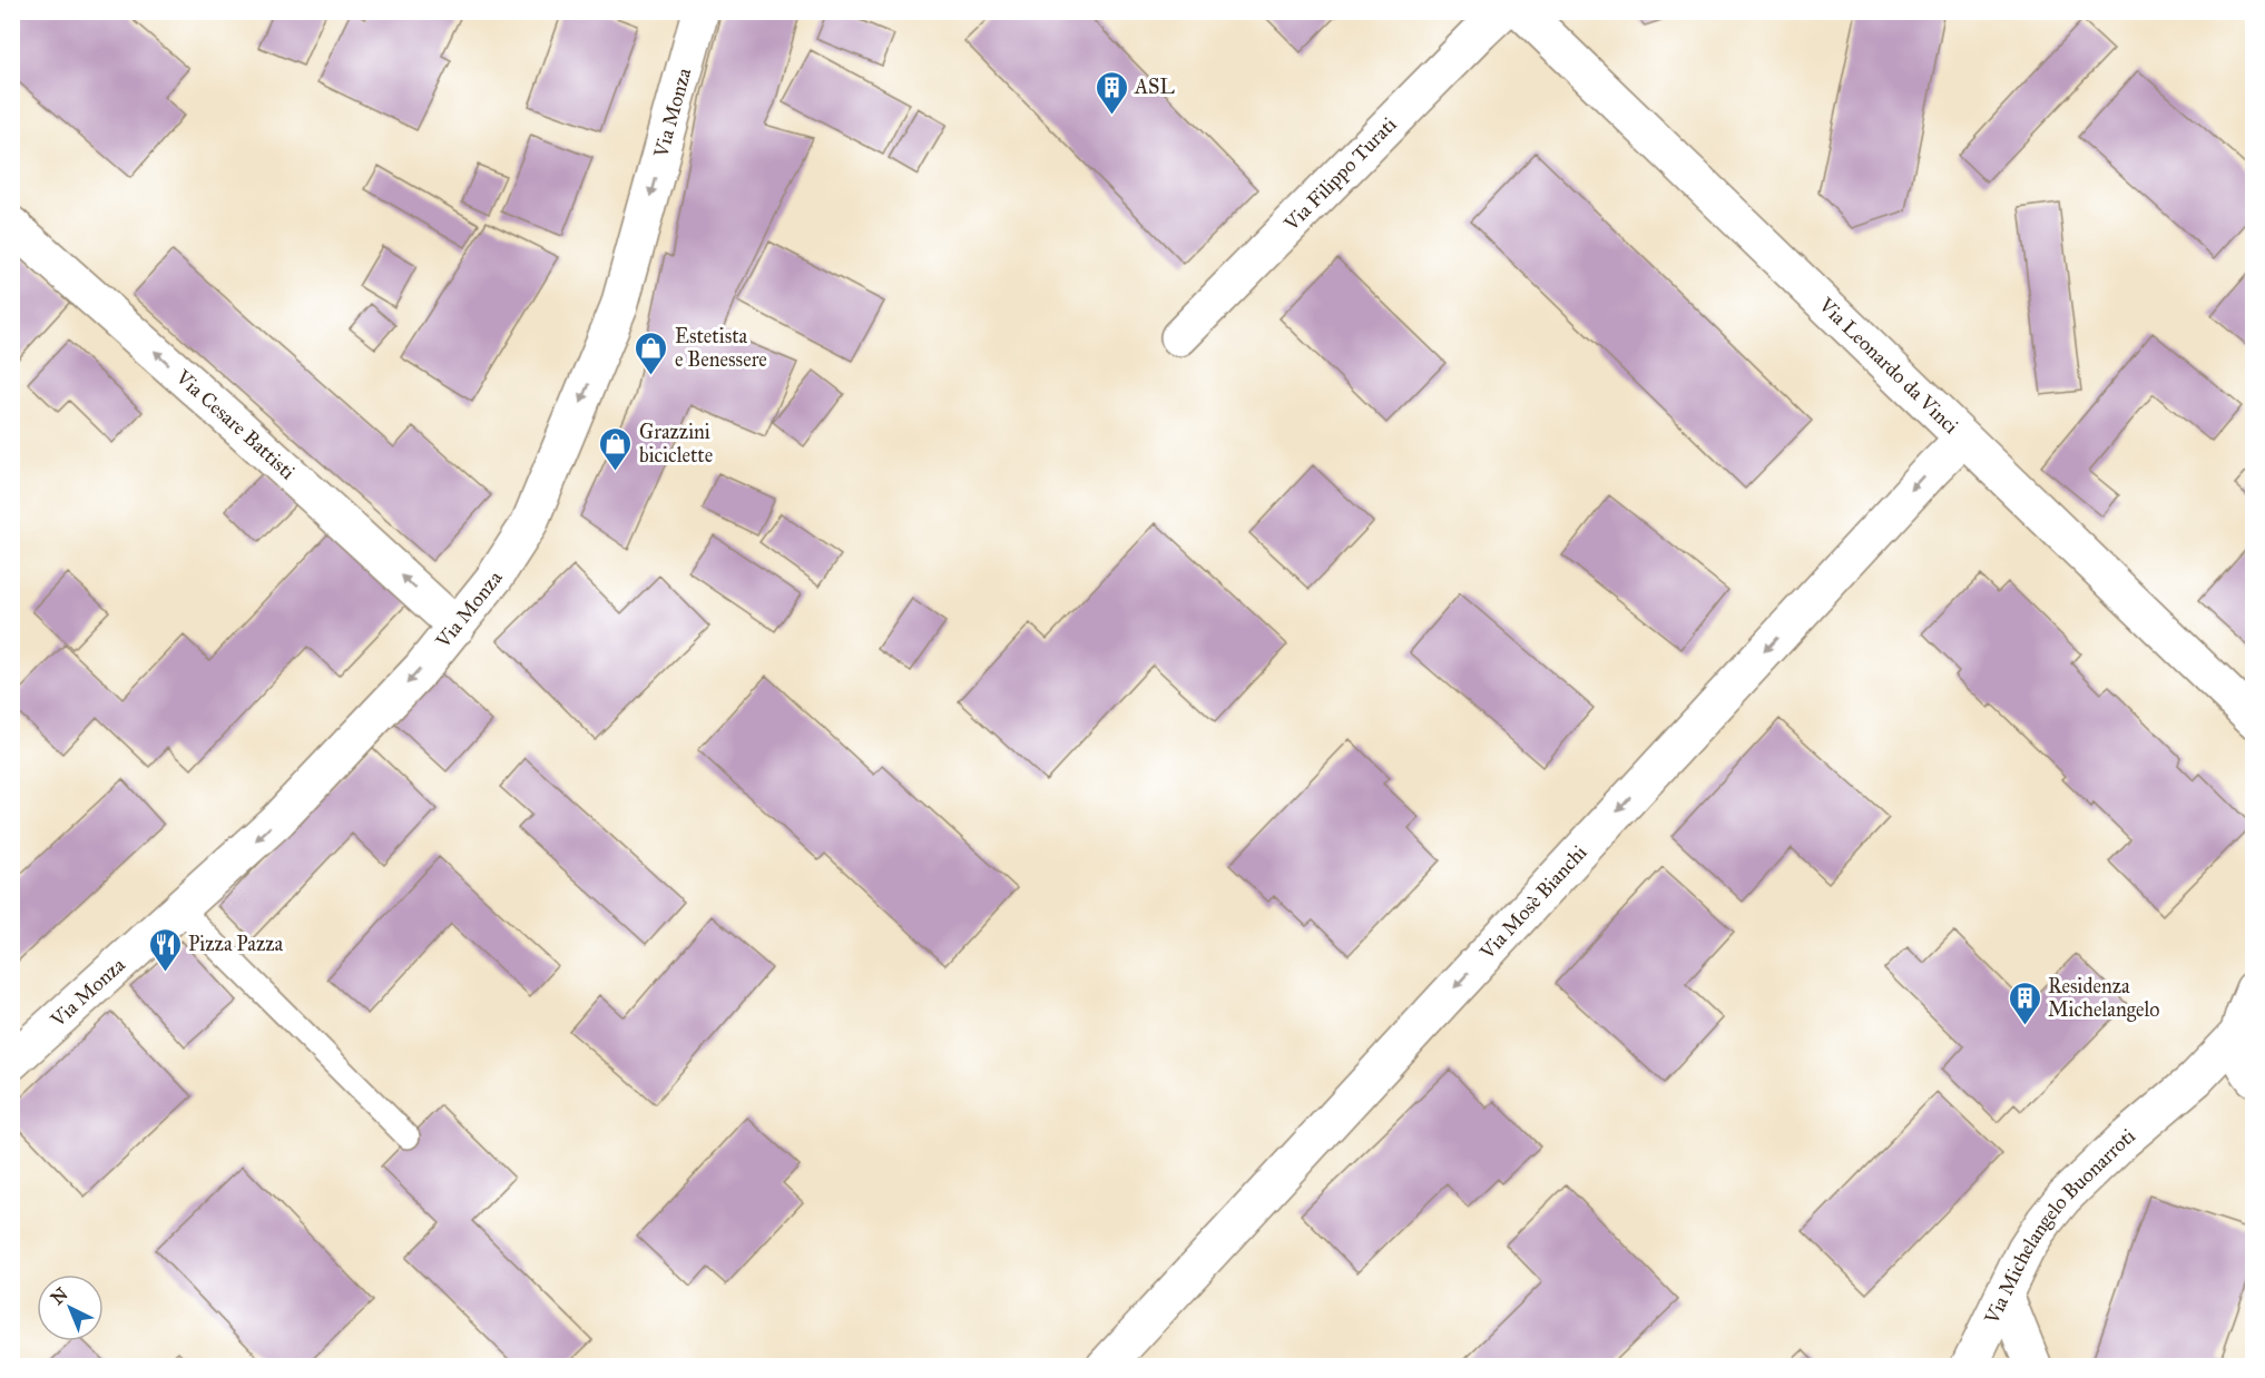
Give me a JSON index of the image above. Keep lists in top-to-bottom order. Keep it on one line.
{"streets":{"street":["Via Monza","Via Filippo Turati","Via Leonardo da Vinci","Via Cesare Battisti","Via Mosè Bianchi","Via Michelangelo Buonarroti"]},"crossings":[["Via Monza","Via Cesare Battisti"],["Via Leonardo da Vinci","Via Mosè Bianchi"]],"one_way":["Via Monza","Via Cesare Battisti","Via Mosè Bianchi"],"places":{"building":["ASL","Residenza Michelangelo"],"shop":["Estetista e Benessere","Grazzini biciclette"],"restaurant":["Pizza Pazza"]},"north":"top left"}
